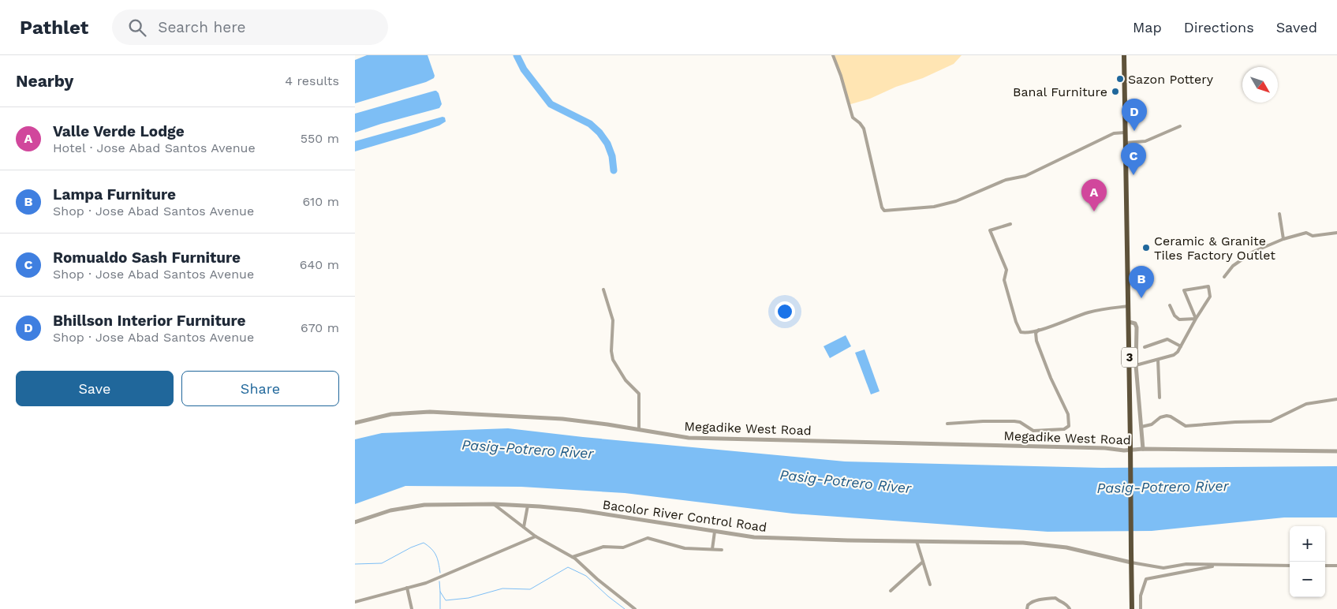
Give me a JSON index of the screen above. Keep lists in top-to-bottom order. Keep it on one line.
{"streets":{"highway":["3"],"street":["Megadike West Road","Bacolor River Control Road"]},"crossings":[["3","Megadike West Road"],["3","Bacolor River Control Road"]],"water":["Pasig-Potrero River"],"places":["Sazon Pottery","Banal Furniture","Ceramic & Granite Tiles Factory Outlet"],"north":"bottom right","page":{"header":"Pathlet","search":"Search here","nav":["Map","Directions","Saved"],"heading":["Nearby","4 results"],"pins":["D","C","A","B"],"list":[{"mark":"A","name":"Valle Verde Lodge","note":"Hotel · Jose Abad Santos Avenue","value":"550 m"},{"mark":"B","name":"Lampa Furniture","note":"Shop · Jose Abad Santos Avenue","value":"610 m"},{"mark":"C","name":"Romualdo Sash Furniture","note":"Shop · Jose Abad Santos Avenue","value":"640 m"},{"mark":"D","name":"Bhillson Interior Furniture","note":"Shop · Jose Abad Santos Avenue","value":"670 m"}],"buttons":["Save","Share"],"map_buttons":["+","−"]}}
